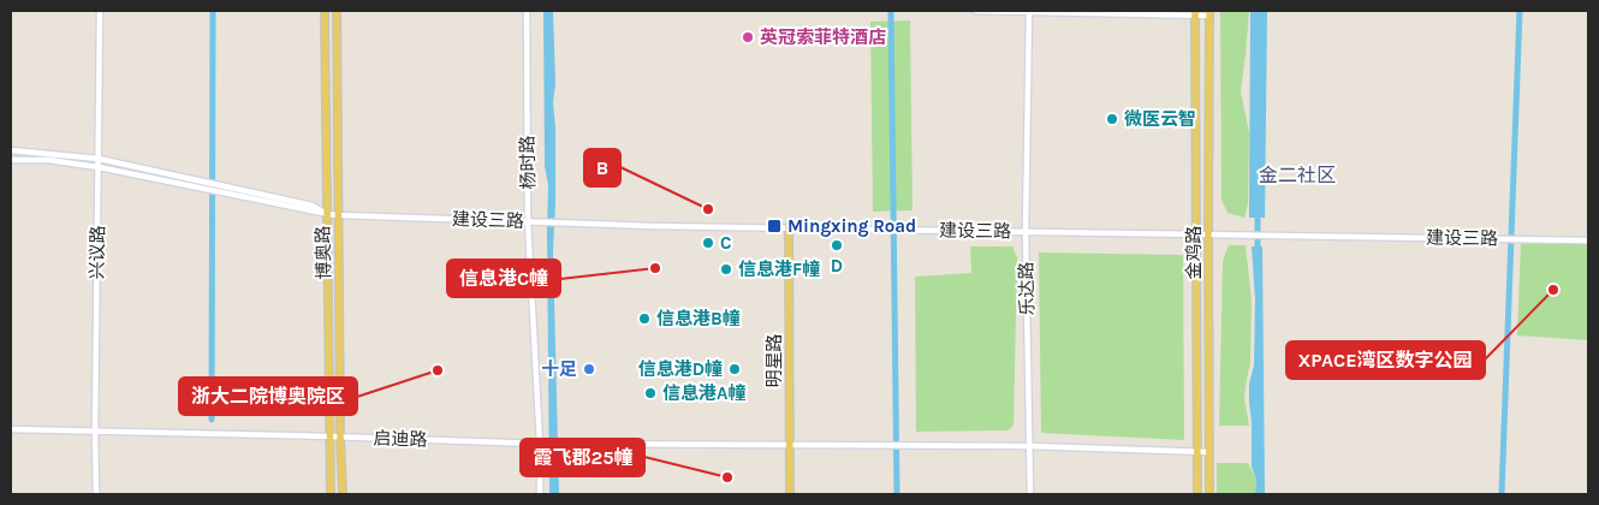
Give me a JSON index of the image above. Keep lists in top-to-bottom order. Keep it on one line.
{"streets":{"main road":["博奥路","金鸡路","明星路"],"street":["杨时路","建设三路","兴议路","乐达路","启迪路"]},"crossings":[["杨时路","建设三路"],["杨时路","启迪路"],["建设三路","兴议路"],["建设三路","博奥路"],["建设三路","金鸡路"],["建设三路","乐达路"],["建设三路","明星路"],["兴议路","启迪路"],["博奥路","启迪路"],["金鸡路","启迪路"],["乐达路","启迪路"],["明星路","启迪路"]],"districts":["金二社区"],"places":{"other":["英冠索菲特酒店","微医云智","B","C","D","信息港C幢","信息港F幢","XPACE湾区数字公园","信息港B幢","十足","信息港D幢","浙大二院博奥院区","信息港A幢","霞飞郡25幢"],"transit":["Mingxing Road"]}}
